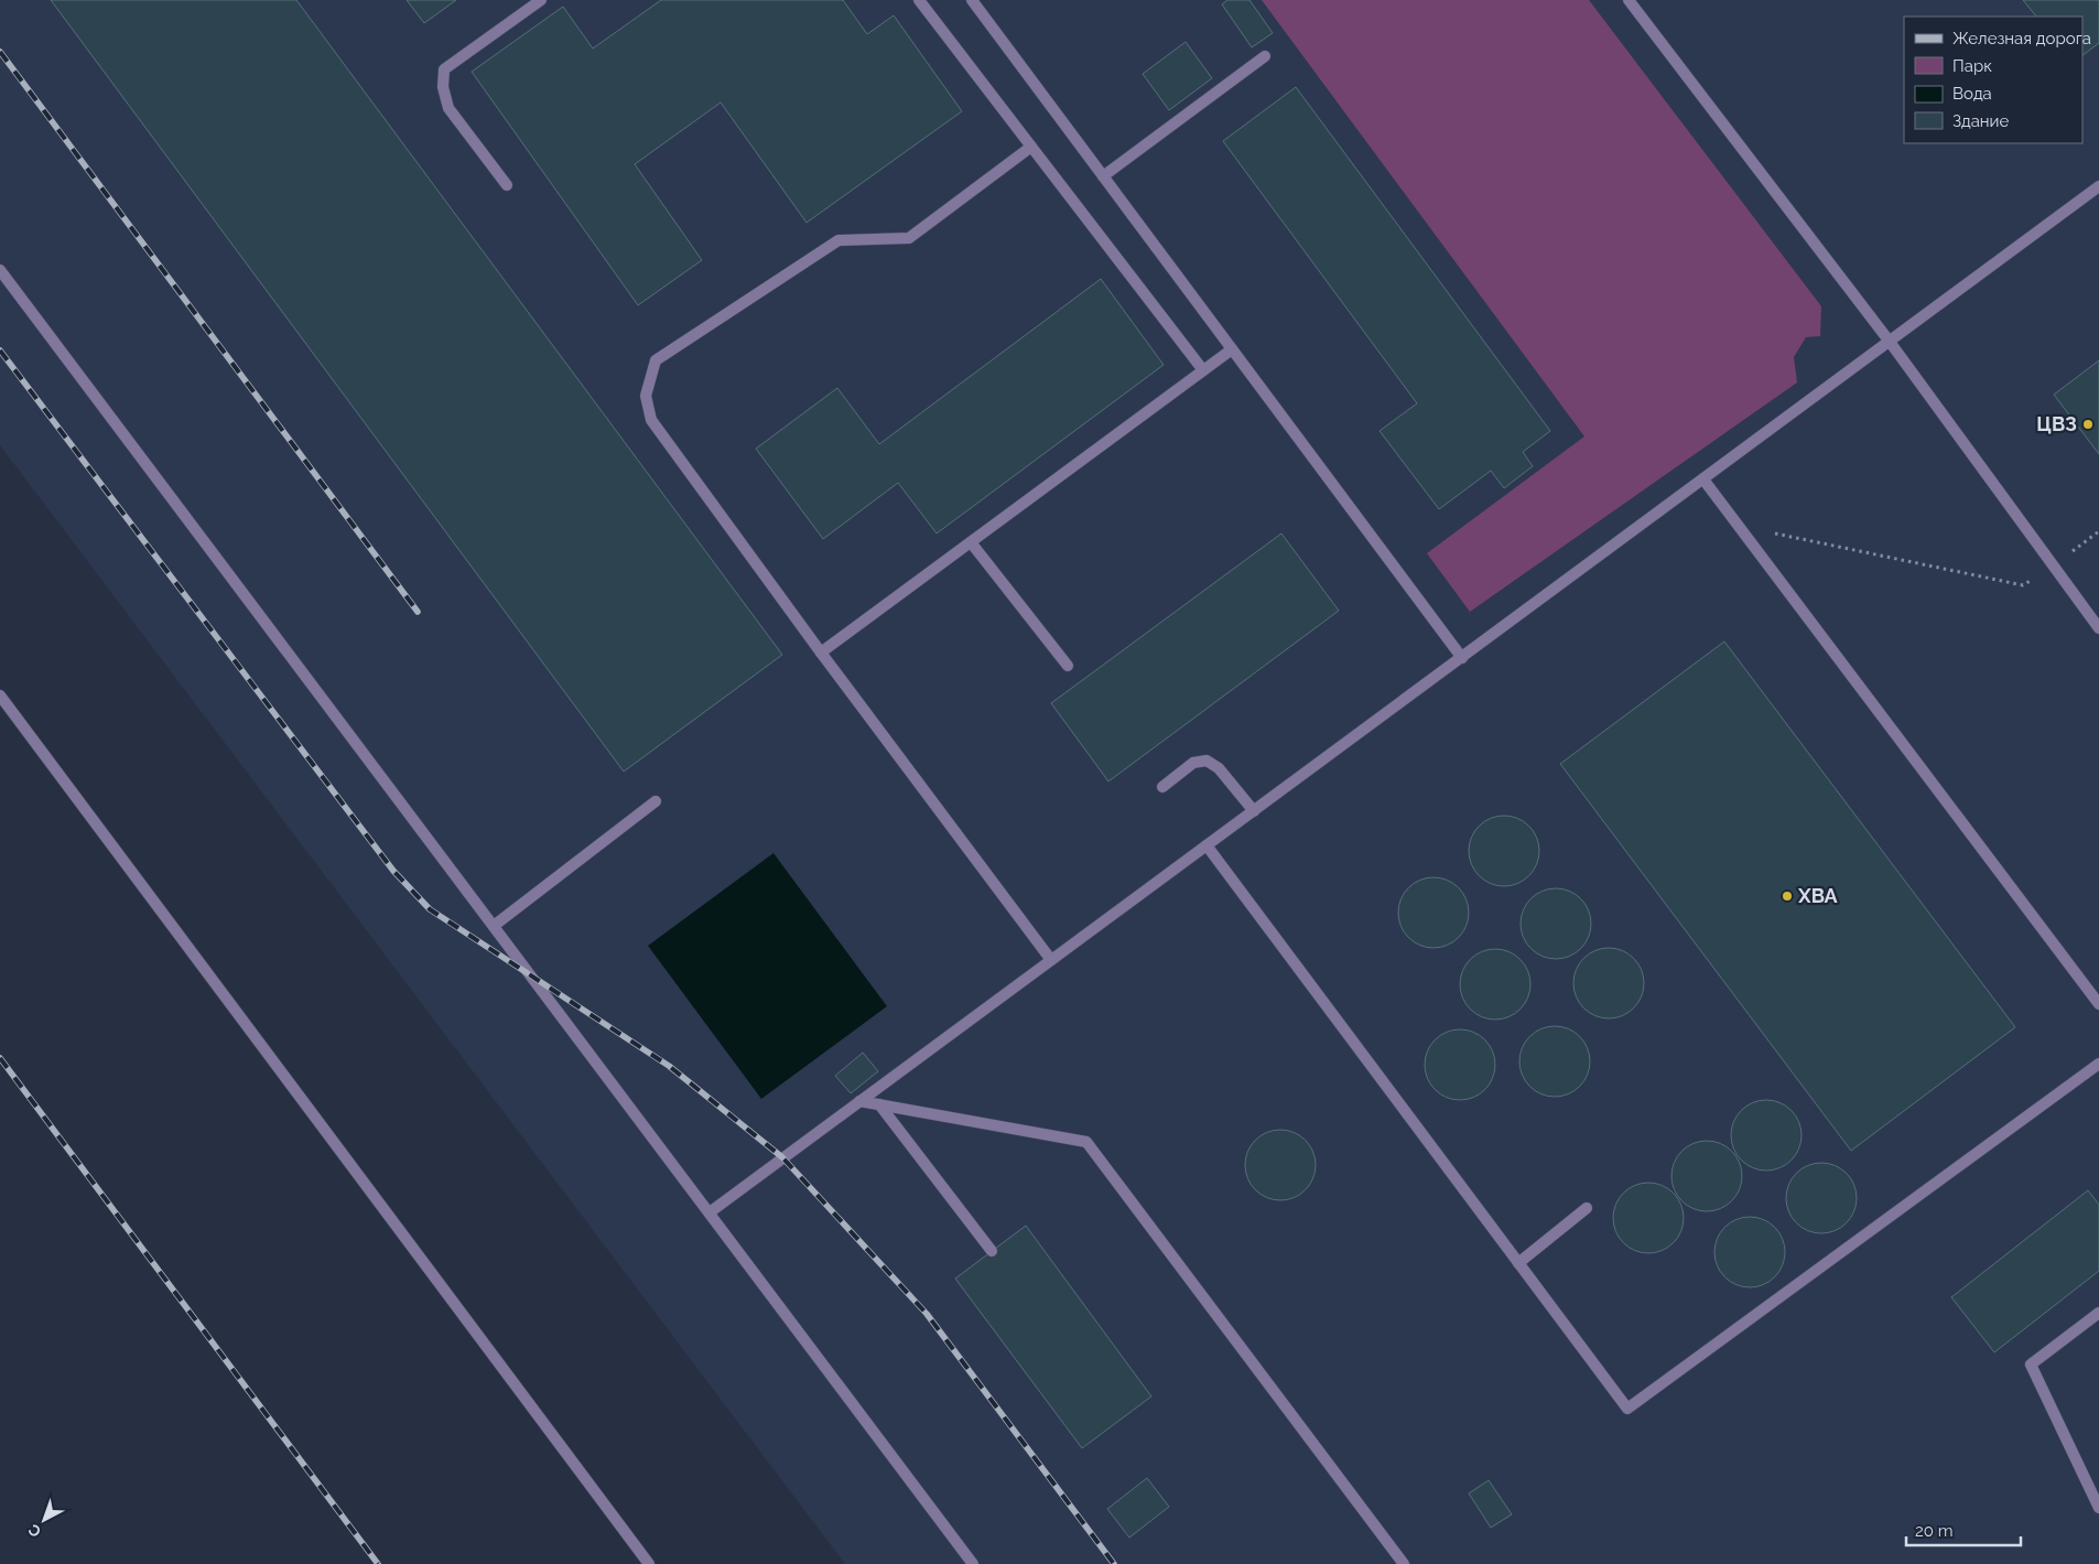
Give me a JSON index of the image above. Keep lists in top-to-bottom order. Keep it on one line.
{"places":["ЦВЗ","ХВА"],"legend":["Железная дорога","Парк","Вода","Здание"],"scale_bar":"20 m","north":"bottom left"}
